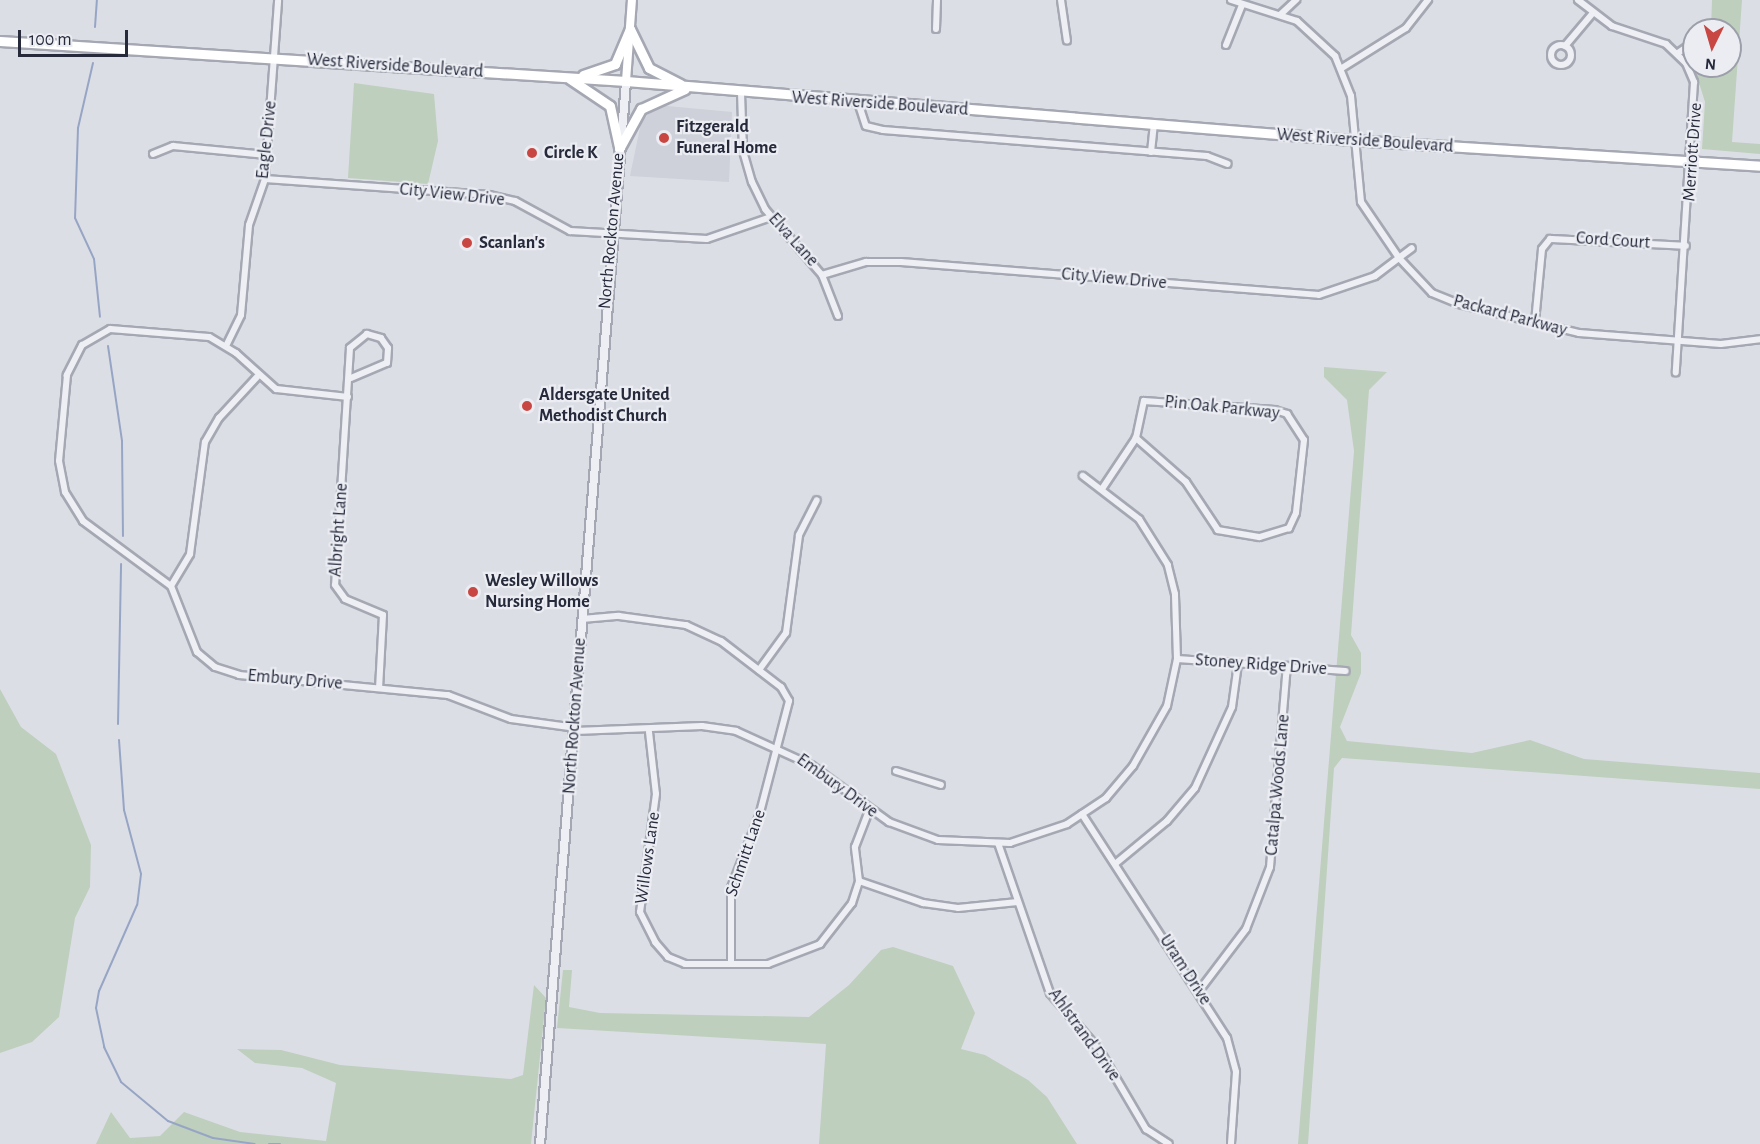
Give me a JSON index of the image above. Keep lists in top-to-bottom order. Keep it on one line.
{"streets":{"main road":["West Riverside Boulevard","North Rockton Avenue"],"street":["Eagle Drive","Merriott Drive","City View Drive","Elva Lane","Cord Court","Packard Parkway","Pin Oak Parkway","Albright Lane","Stoney Ridge Drive","Embury Drive","Catalpa Woods Lane","Schmitt Lane","Willows Lane","Uram Drive","Ahlstrand Drive"]},"crossings":[["West Riverside Boulevard","Eagle Drive"],["West Riverside Boulevard","Merriott Drive"],["West Riverside Boulevard","North Rockton Avenue"],["West Riverside Boulevard","Elva Lane"],["West Riverside Boulevard","Packard Parkway"],["Eagle Drive","City View Drive"],["Merriott Drive","Cord Court"],["Merriott Drive","Packard Parkway"],["City View Drive","North Rockton Avenue"],["City View Drive","Elva Lane"],["City View Drive","Packard Parkway"],["North Rockton Avenue","Embury Drive"],["Cord Court","Packard Parkway"],["Albright Lane","Embury Drive"],["Stoney Ridge Drive","Embury Drive"],["Stoney Ridge Drive","Catalpa Woods Lane"],["Embury Drive","Schmitt Lane"],["Embury Drive","Willows Lane"],["Embury Drive","Uram Drive"],["Embury Drive","Ahlstrand Drive"],["Catalpa Woods Lane","Uram Drive"],["Schmitt Lane","Willows Lane"]],"places":["Fitzgerald Funeral Home","Circle K","Scanlan's","Aldersgate United Methodist Church","Wesley Willows Nursing Home"],"scale_bar":"100 m","north":"bottom"}
